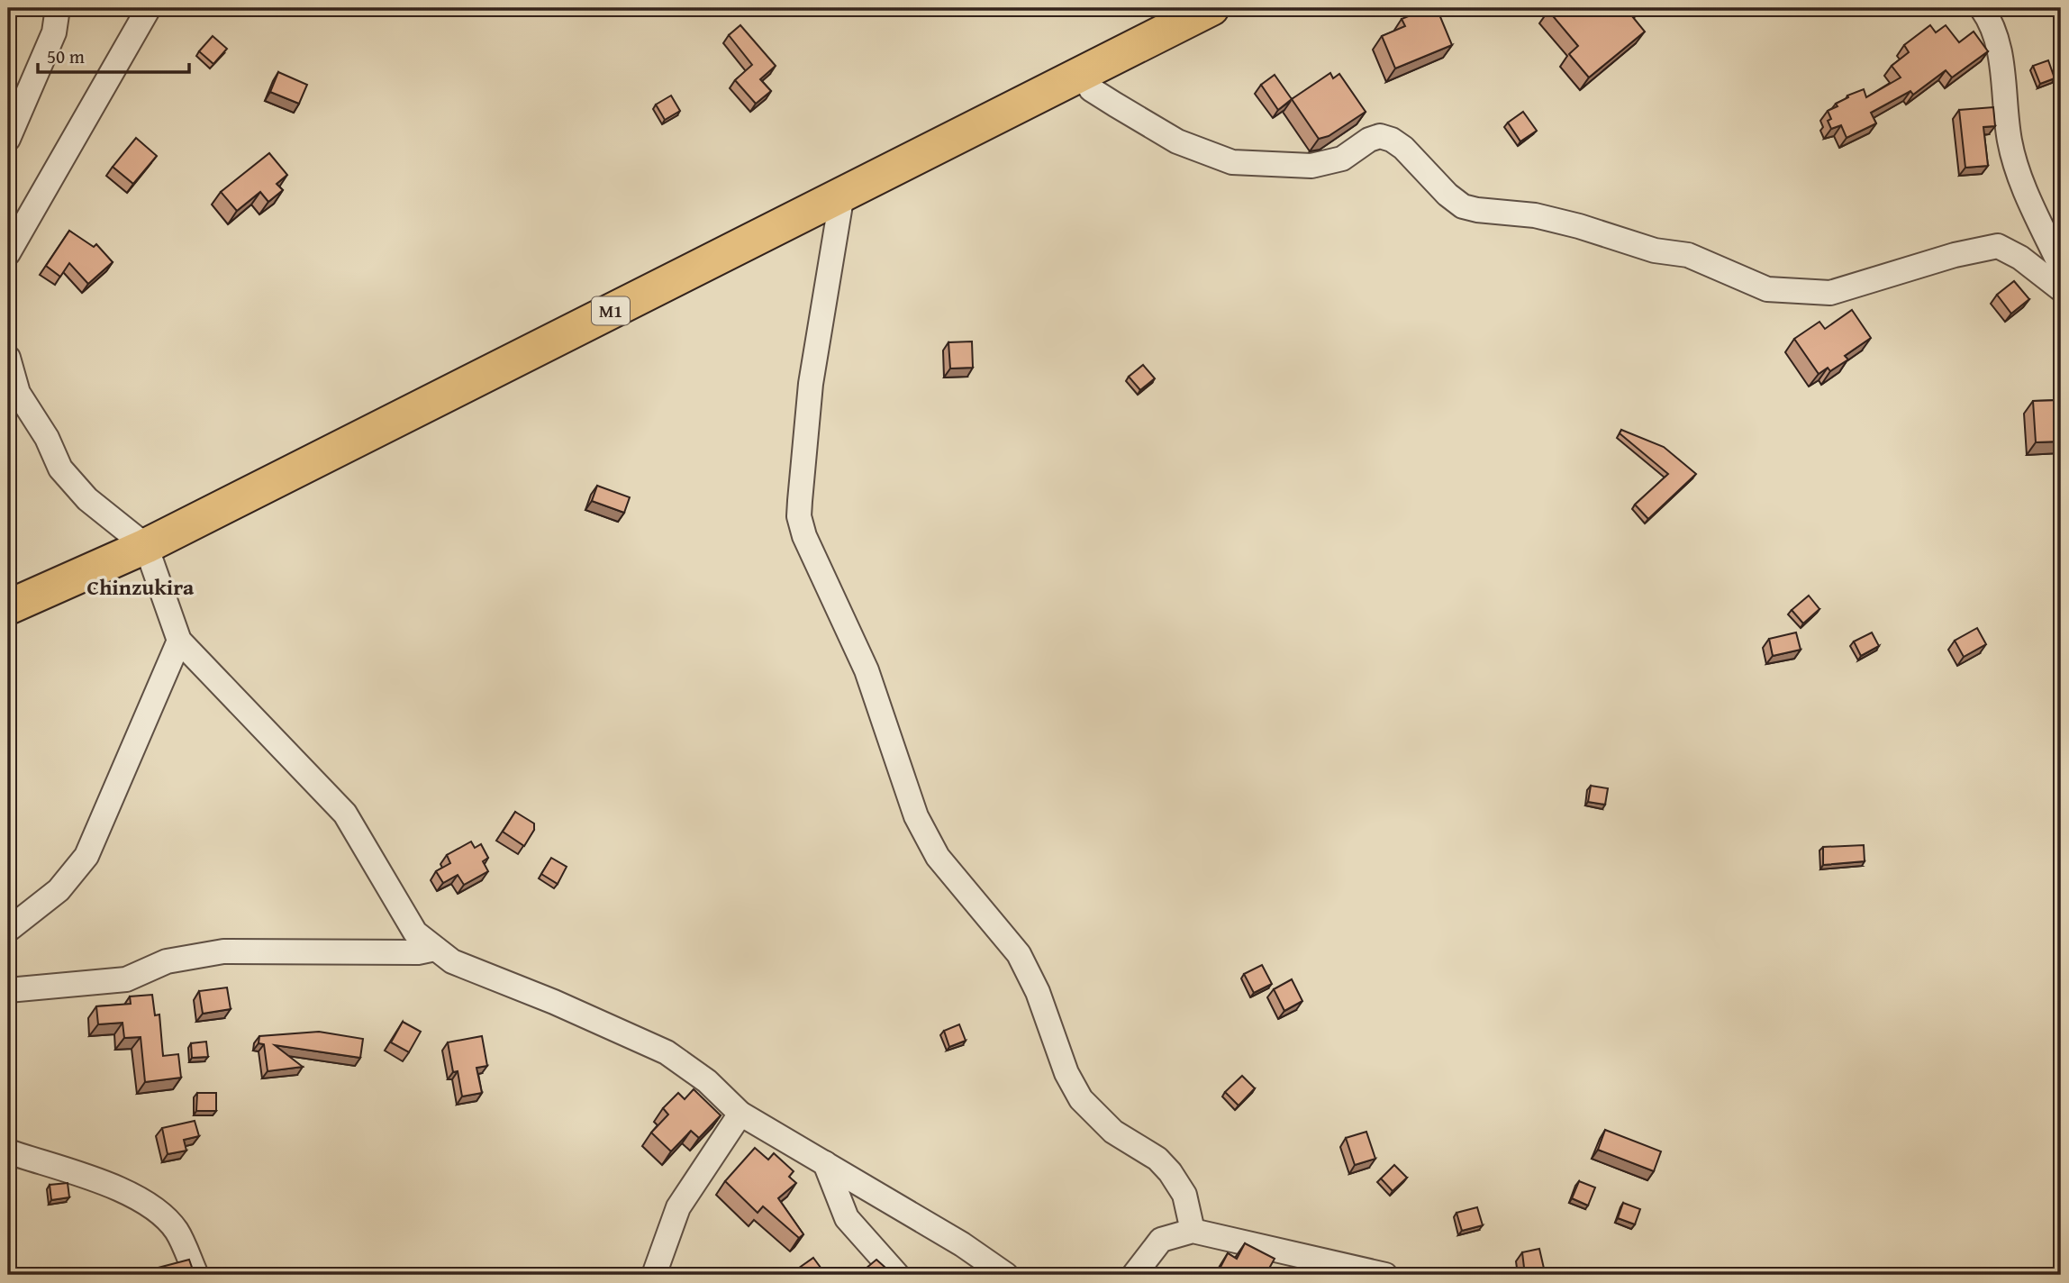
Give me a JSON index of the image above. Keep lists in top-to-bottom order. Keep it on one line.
{"streets":{"highway":["M1"]},"districts":["Chinzukira"],"scale_bar":"50 m"}
